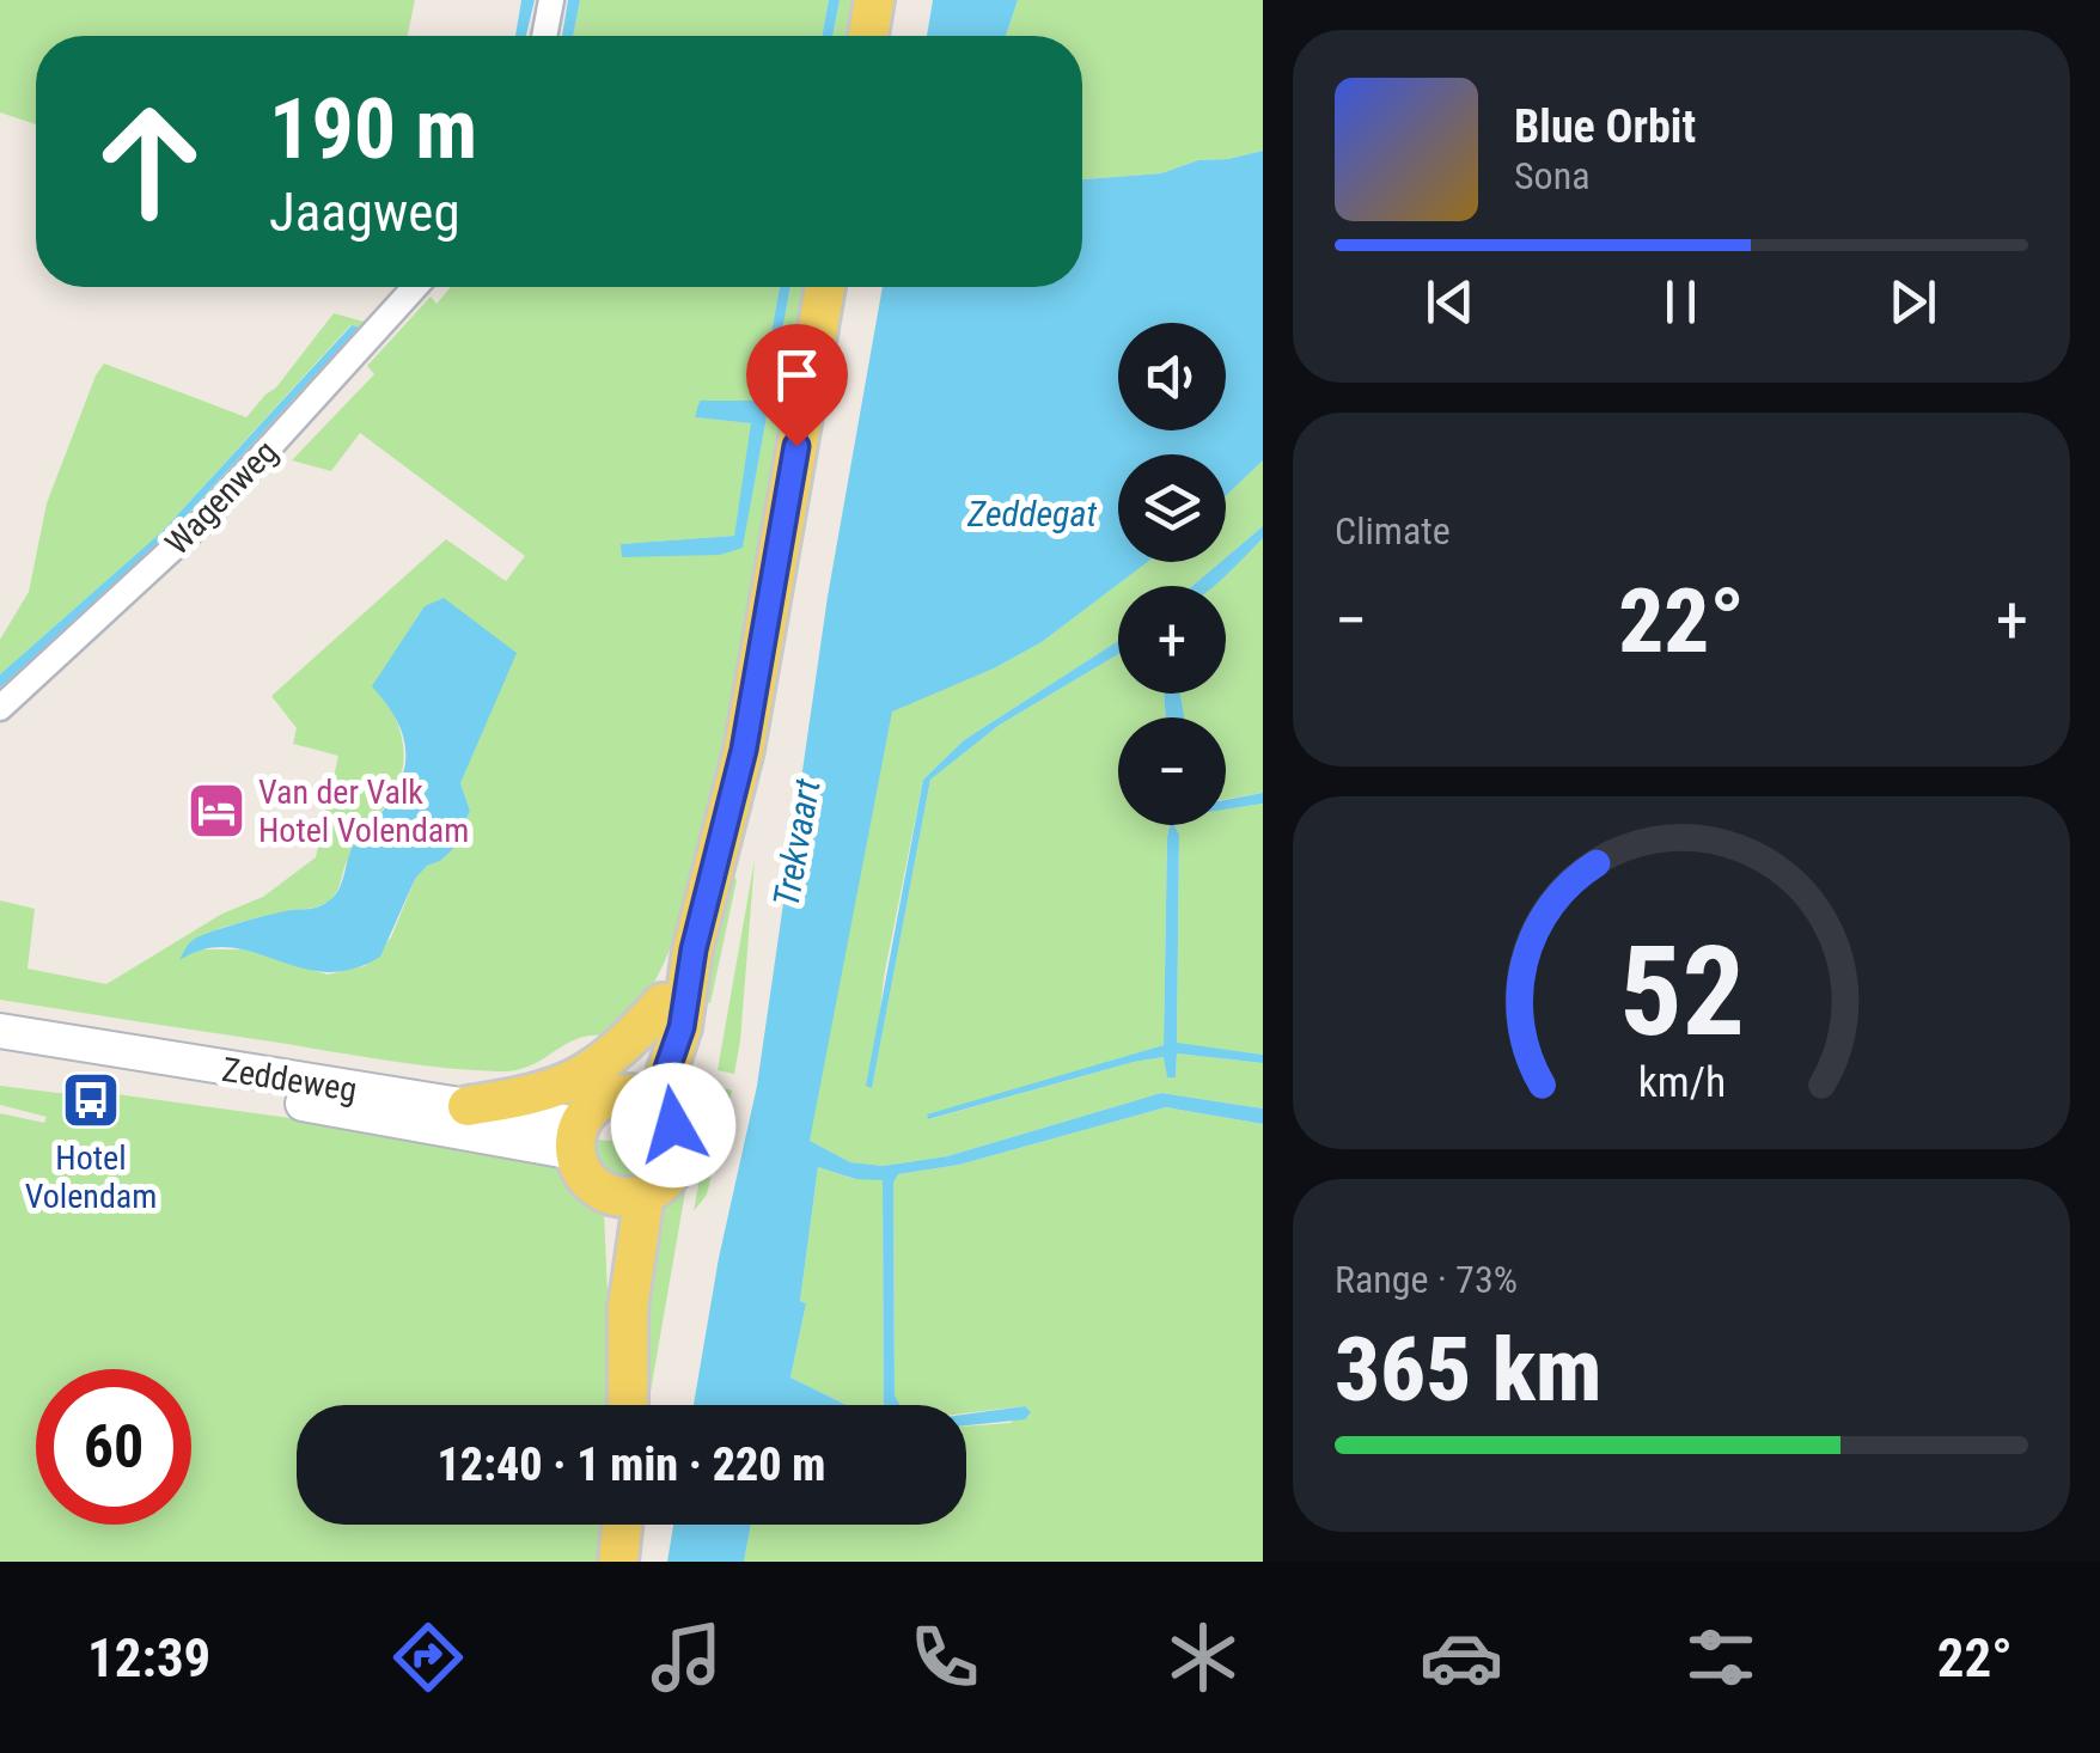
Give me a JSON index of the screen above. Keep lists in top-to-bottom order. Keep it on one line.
{"streets":{"main road":["Zeddeweg"],"street":["Wagenweg"]},"water":["Zeddegat","Trekvaart"],"places":{"hotel":["Van der Valk Hotel Volendam"],"bus stop":["Hotel Volendam"]},"page":{"turn":["190 m","Jaagweg"],"song":["Blue Orbit","Sona"],"map_buttons":["+","−"],"tile":["Climate",["Range · 73%","365 km"]],"heat":["−","22°","+"],"limit":"60","trip":"12:40 · 1 min · 220 m","tabs":["12:39","22°"],"gauge":["52","km/h"]}}
